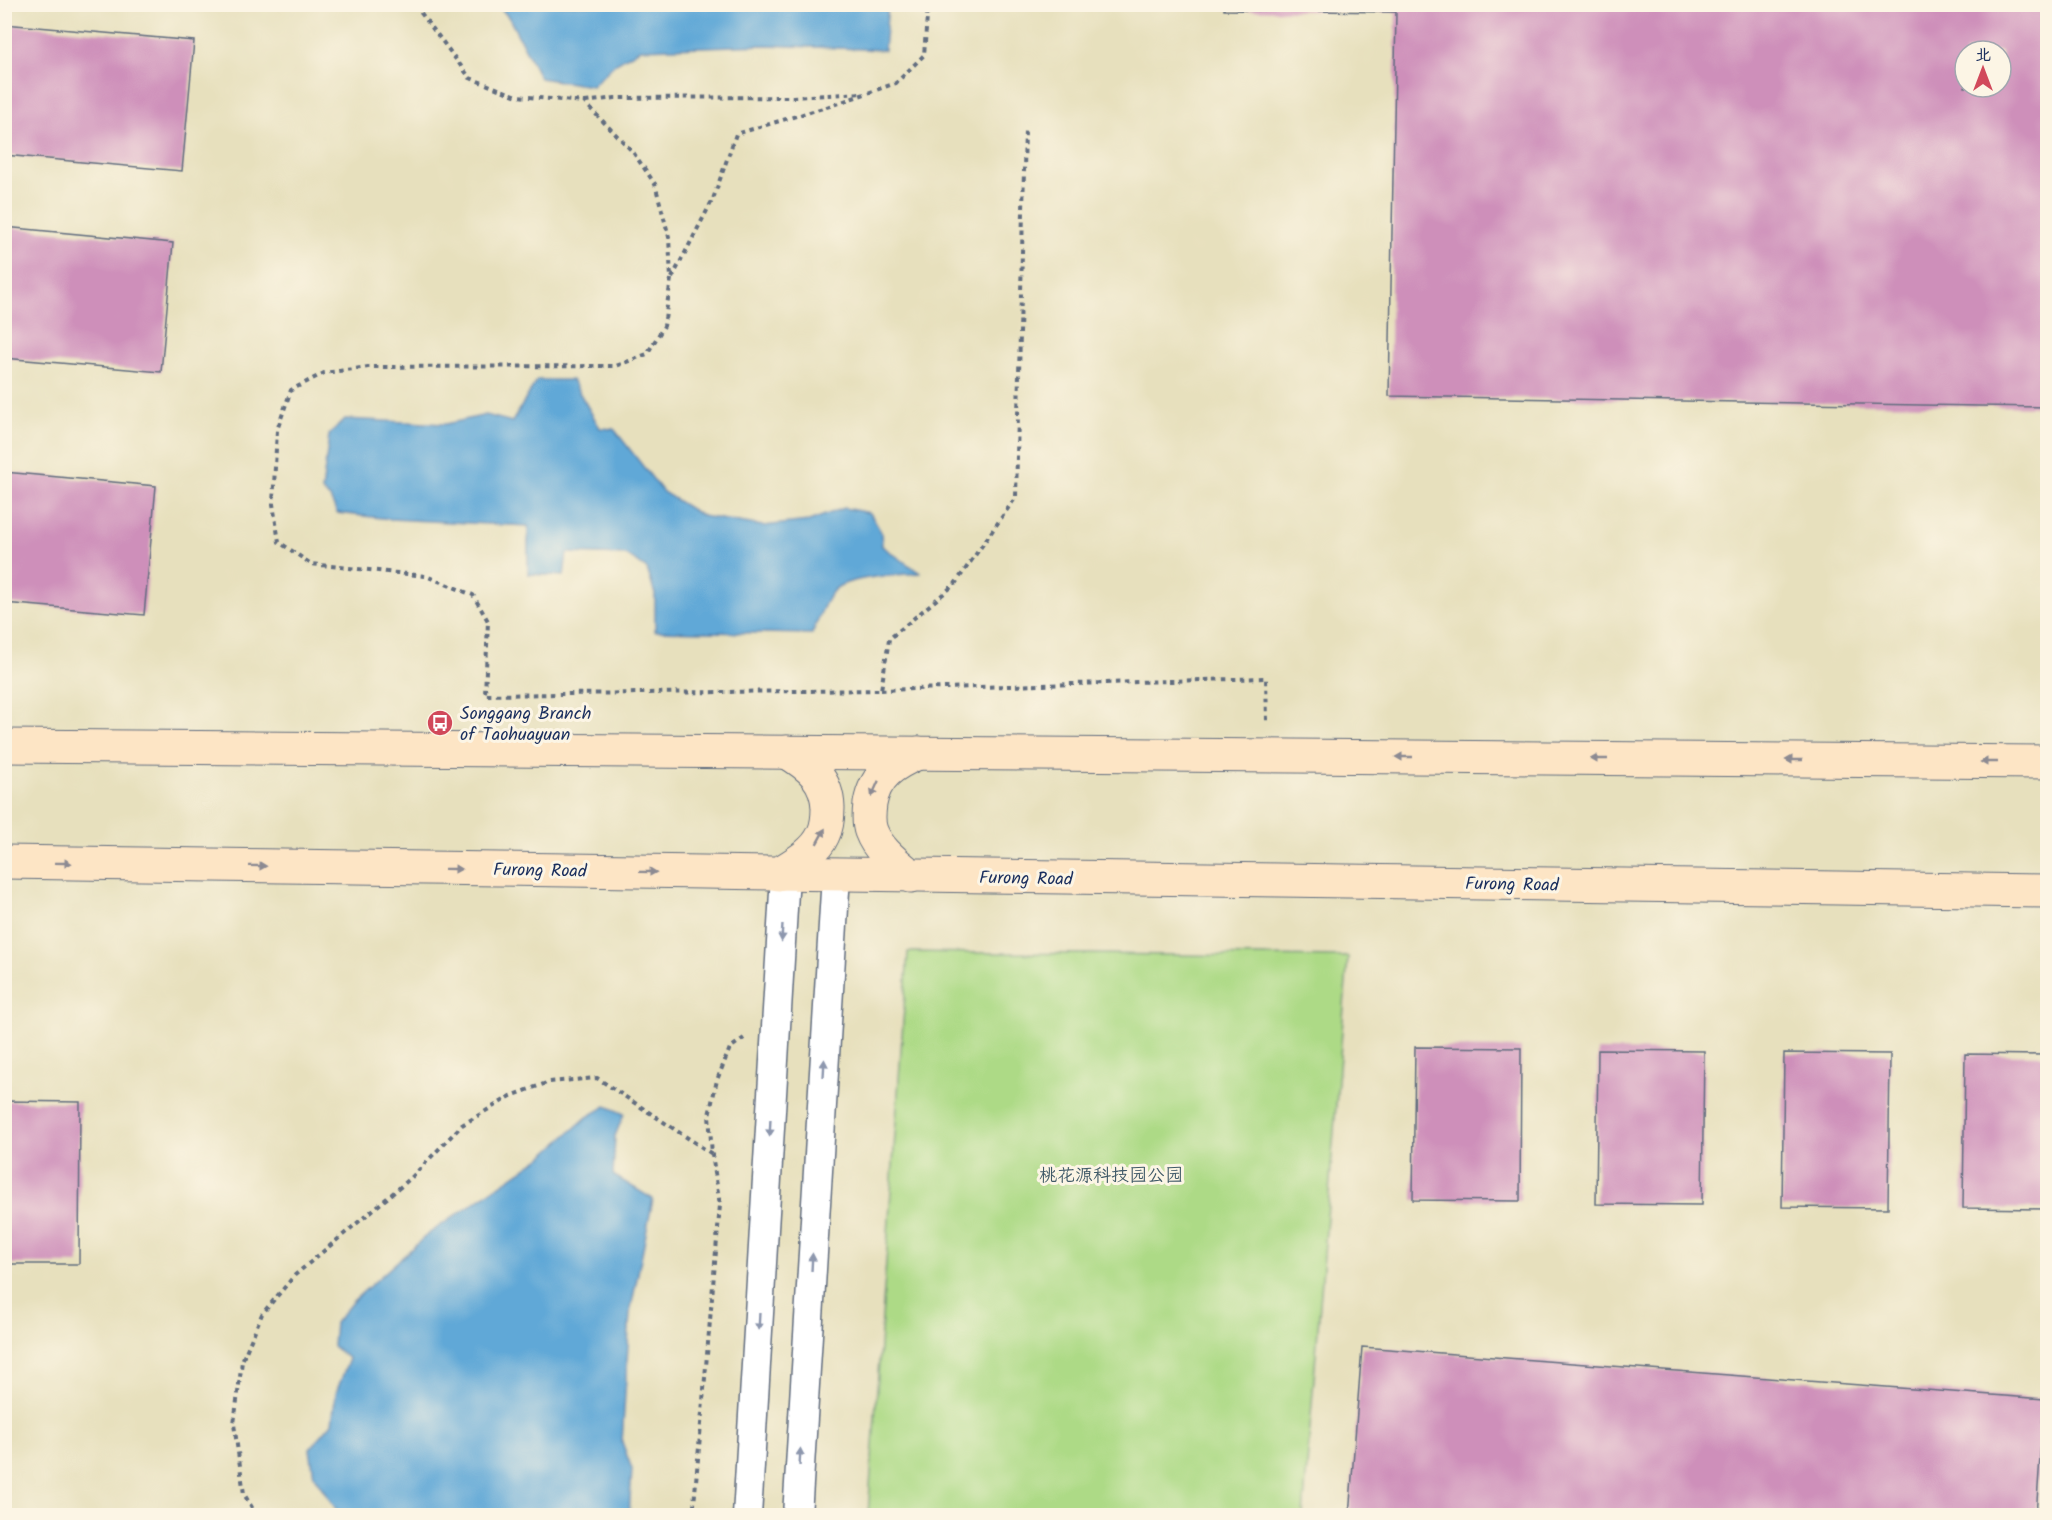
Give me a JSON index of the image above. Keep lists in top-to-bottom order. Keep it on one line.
{"streets":{"main road":["Furong Road"]},"parks":["桃花源科技园公园"],"places":{"bus stop":["Songgang Branch of Taohuayuan"]},"north":"top"}
